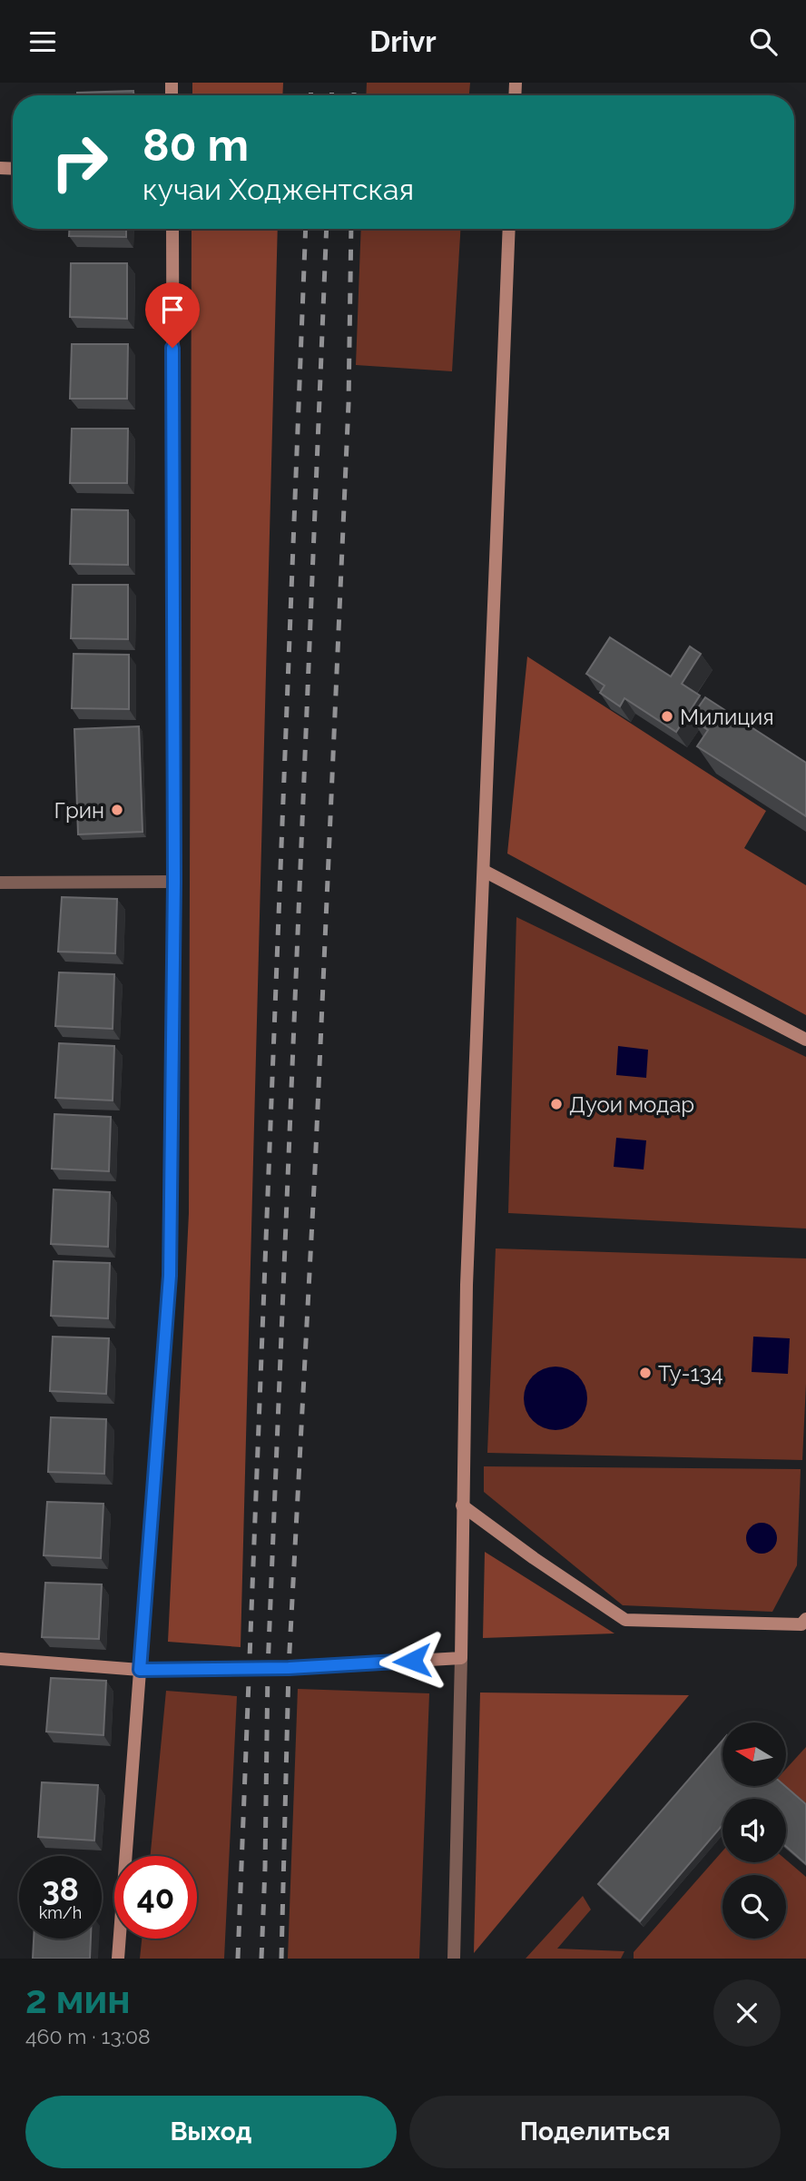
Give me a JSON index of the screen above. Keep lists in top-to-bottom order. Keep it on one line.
{"places":["Милиция","Грин","Дуои модар","Ту-134"],"north":"left","page":{"header":"Drivr","turn":["80 m","кучаи Ходжентская"],"speed":"38 km/h","limit":"40","heading":["2 мин","460 m · 13:08"],"buttons":["Выход","Поделиться"]}}
